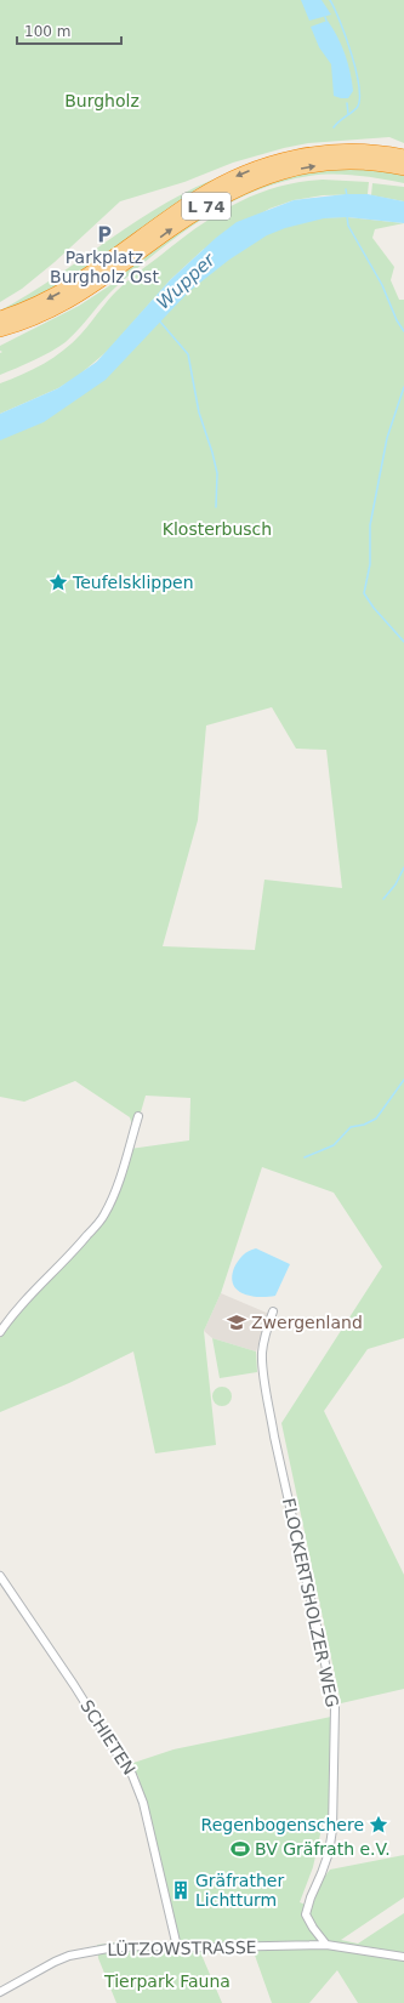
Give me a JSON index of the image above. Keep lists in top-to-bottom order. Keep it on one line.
{"streets":{"highway":["L 74"],"street":["FLOCKERTSHOLZER WEG","SCHIETEN","LÜTZOWSTRASSE"]},"crossings":[["FLOCKERTSHOLZER WEG","LÜTZOWSTRASSE"],["SCHIETEN","LÜTZOWSTRASSE"]],"water":["Wupper"],"parks":["Burgholz","Klosterbusch","Tierpark Fauna"],"places":{"parking":["Parkplatz Burgholz Ost"],"place":["Teufelsklippen","Regenbogenschere"],"school or university":["Zwergenland"],"sports":["BV Gräfrath e.V."],"building":["Gräfrather Lichtturm"]},"scale_bar":"100 m"}
